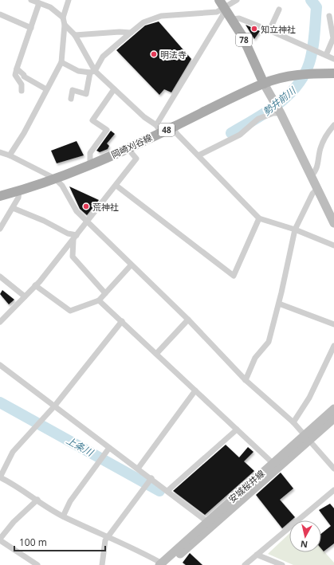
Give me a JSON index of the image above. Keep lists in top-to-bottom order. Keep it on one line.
{"streets":{"main road":["78","48","岡崎刈谷線","安城桜井線"]},"crossings":[["78","岡崎刈谷線"]],"water":["勢井前川","上条川"],"places":["知立神社","明法寺","荒神社"],"scale_bar":"100 m","north":"bottom"}
